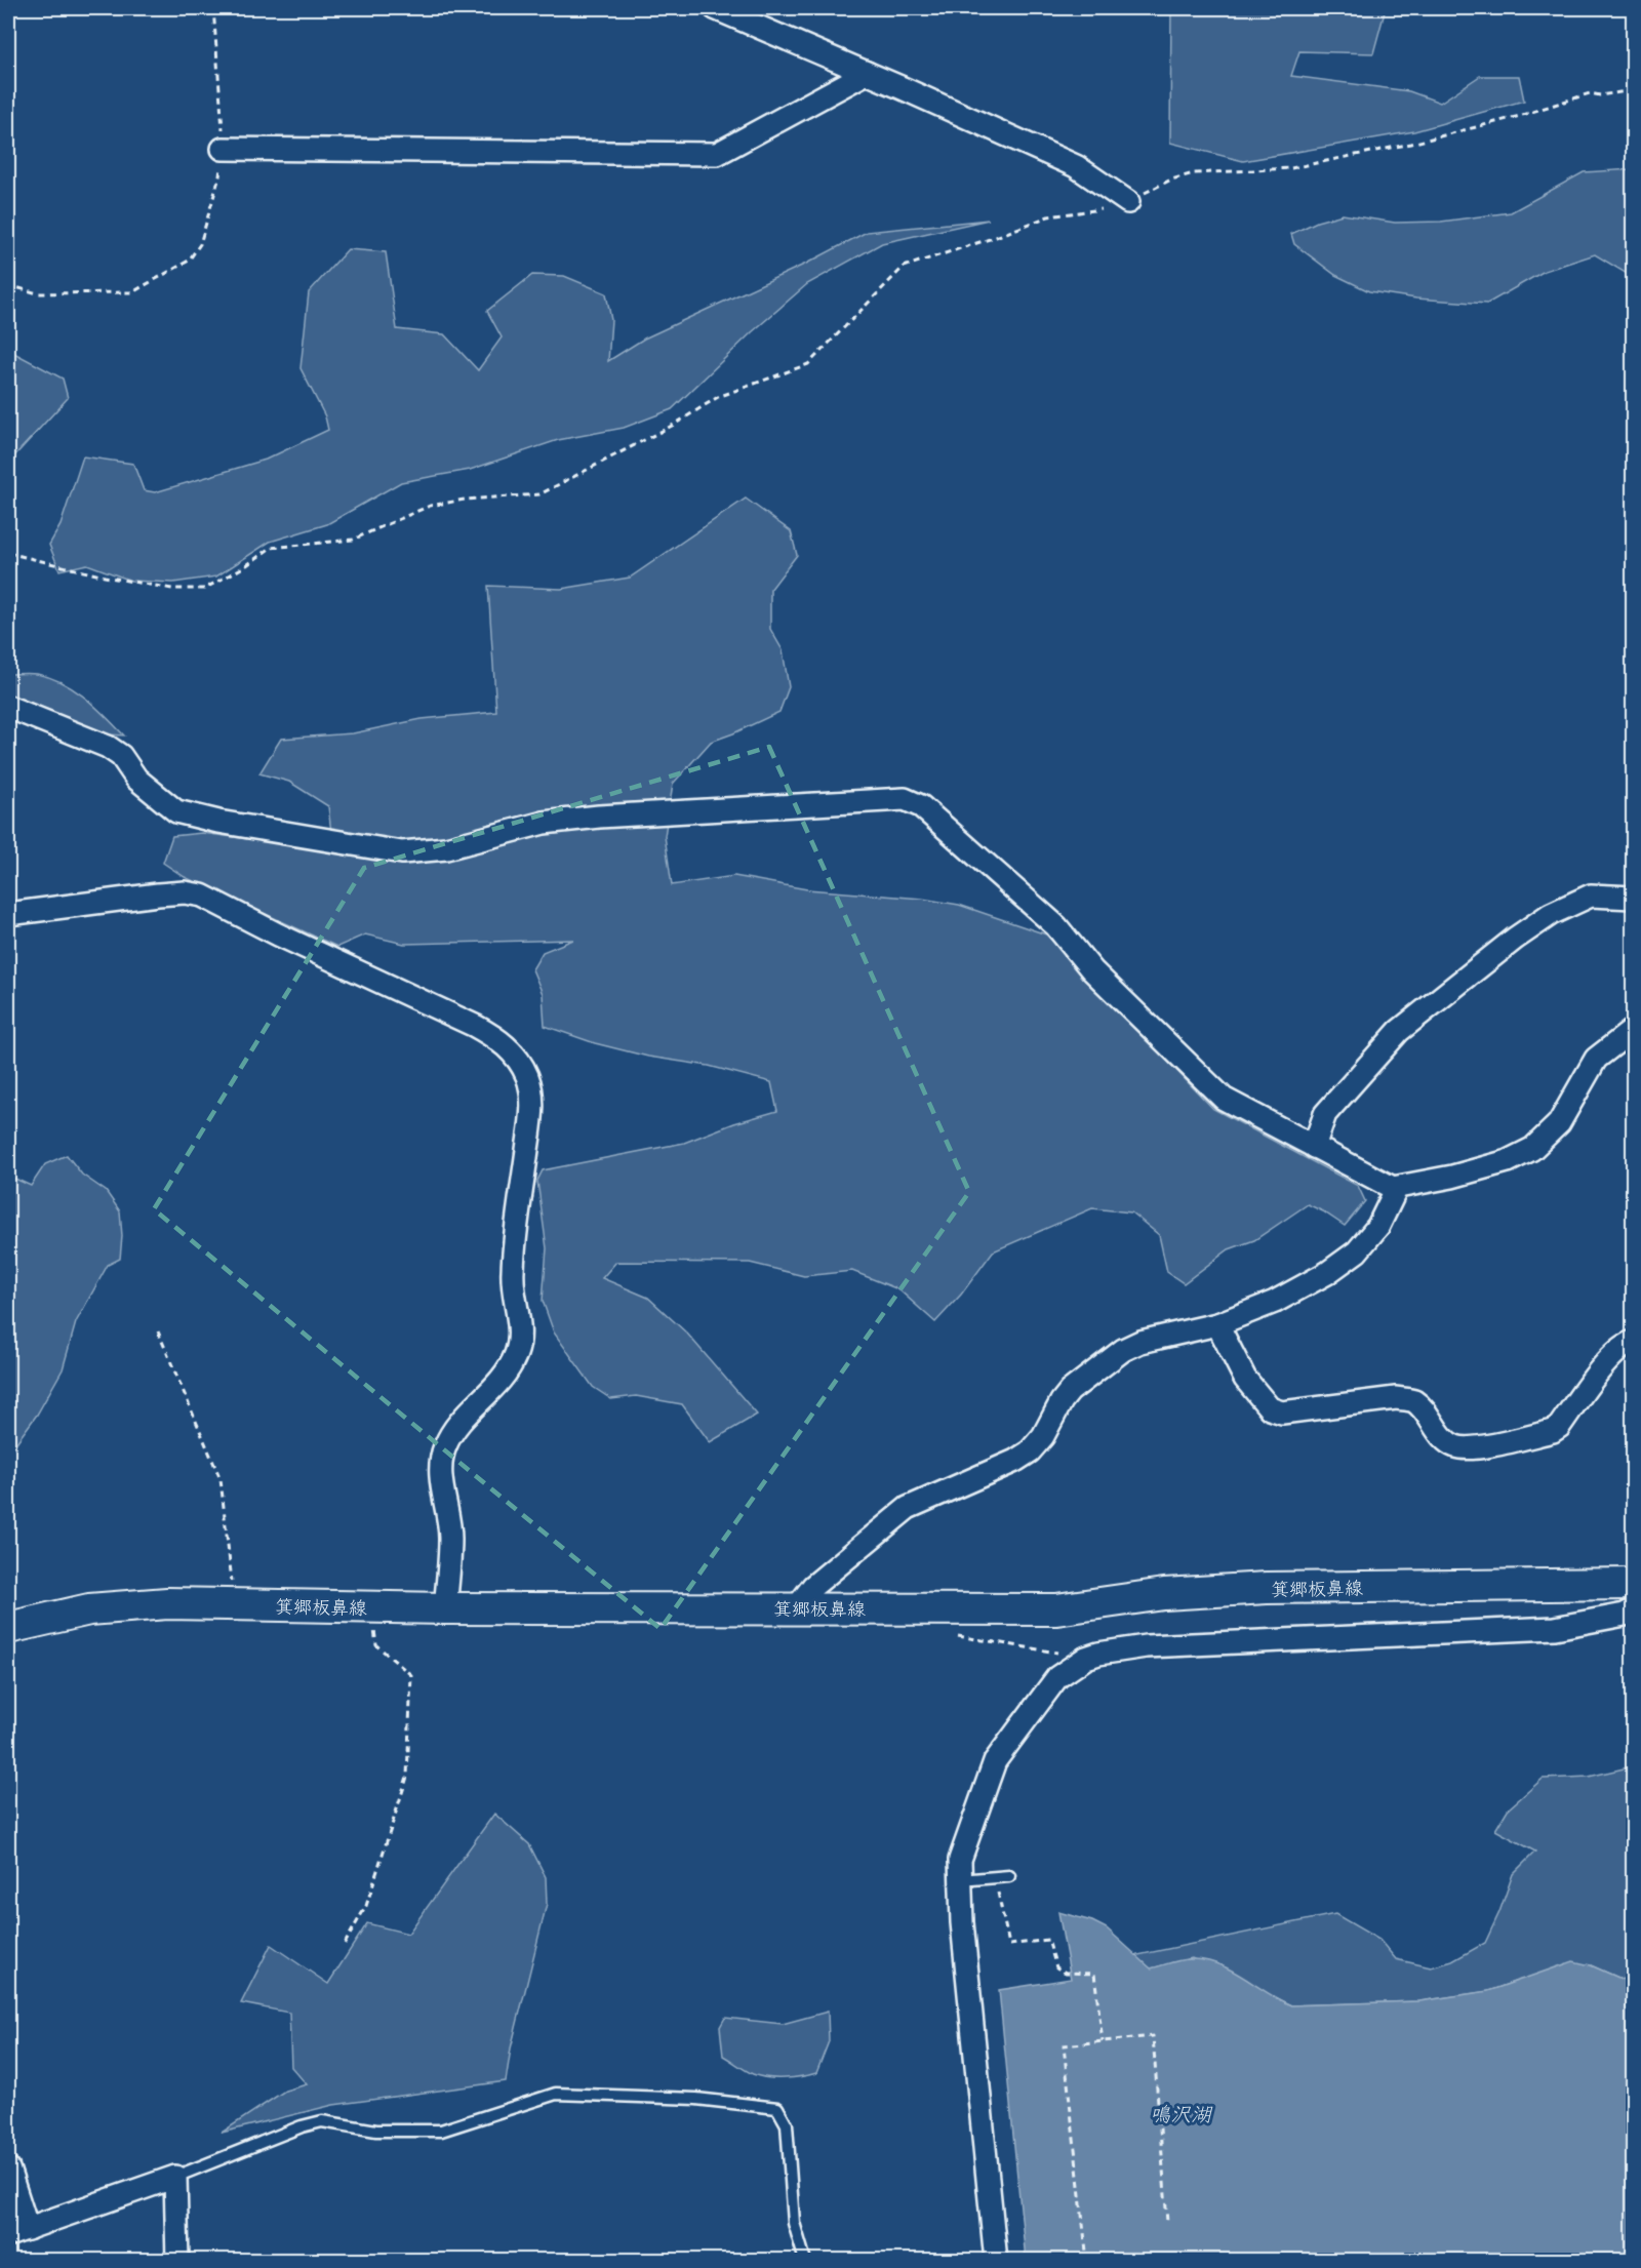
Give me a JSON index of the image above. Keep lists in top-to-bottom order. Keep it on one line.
{"streets":{"main road":["箕郷板鼻線"]},"water":["鳴沢湖"]}
